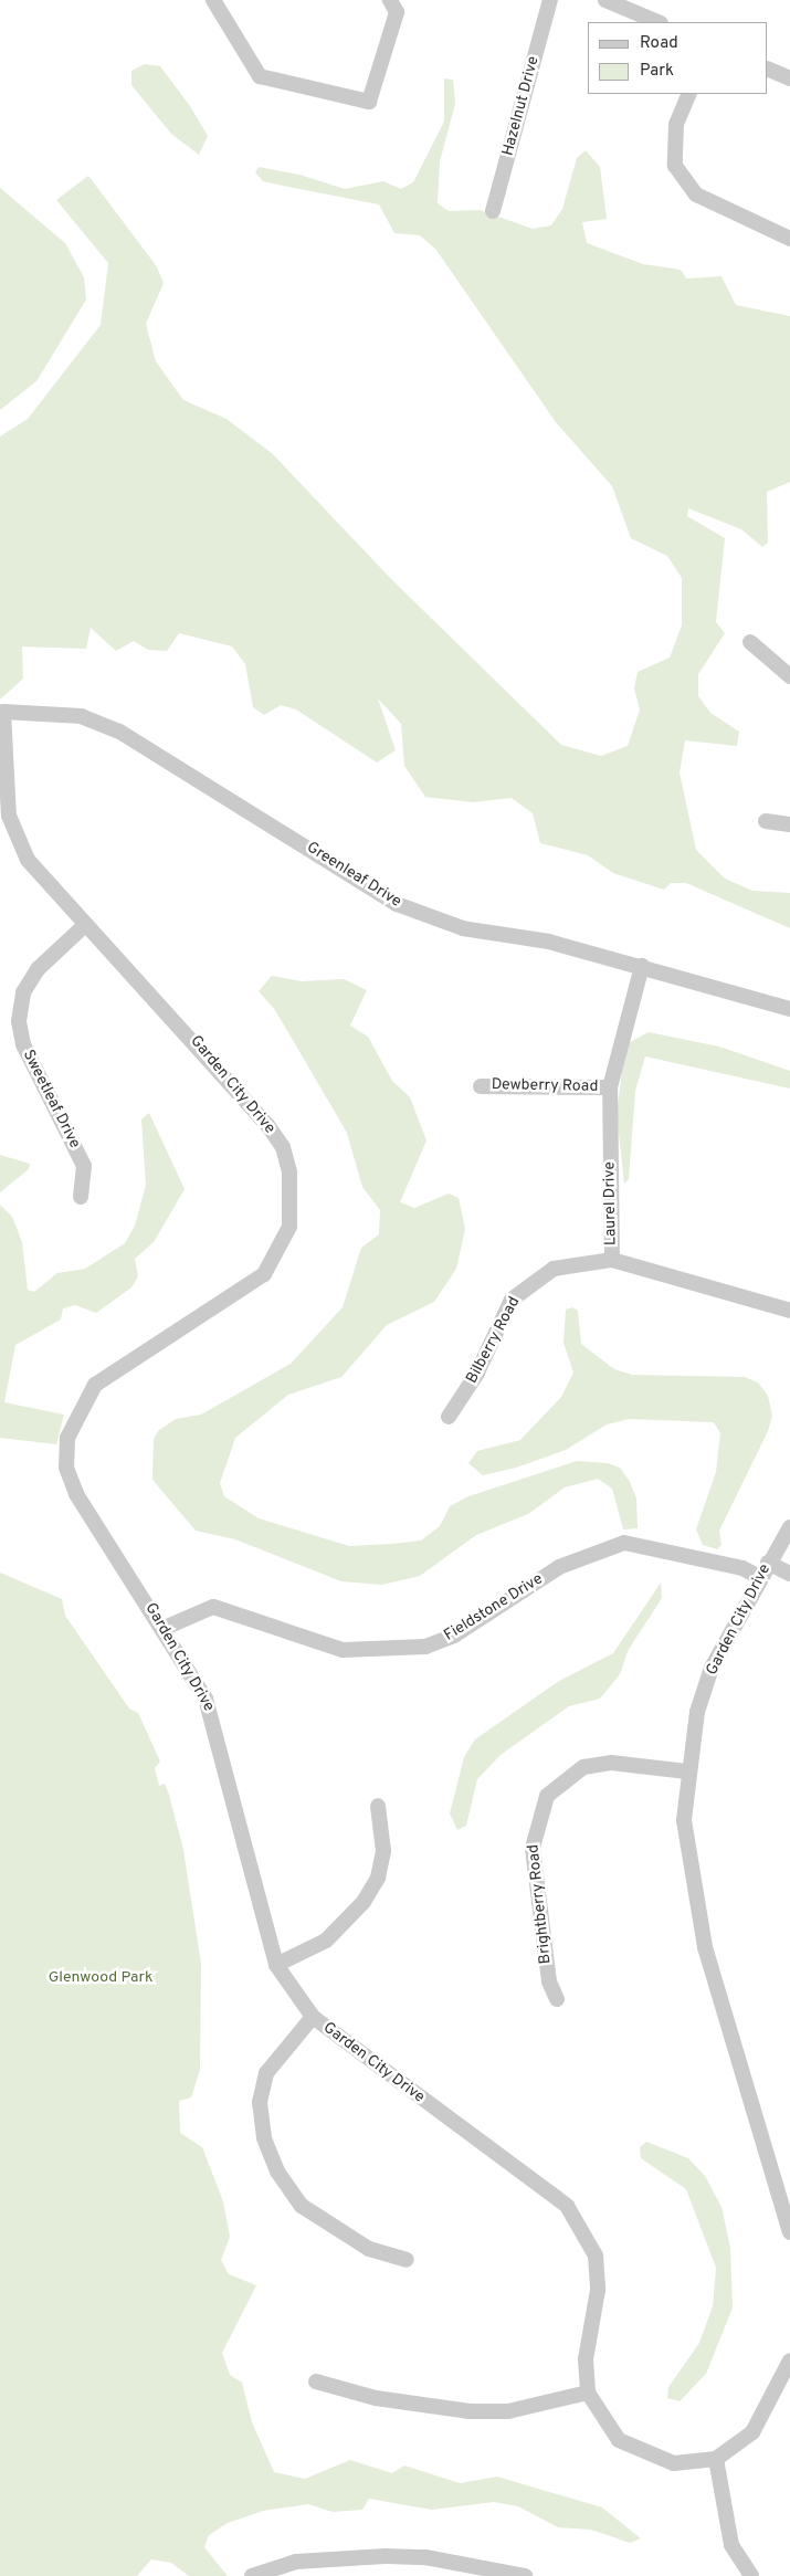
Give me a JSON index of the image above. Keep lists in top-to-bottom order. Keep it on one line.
{"streets":{"street":["Hazelnut Drive","Greenleaf Drive","Garden City Drive","Dewberry Road","Sweetleaf Drive","Laurel Drive","Bilberry Road","Fieldstone Drive","Brightberry Road"]},"crossings":[["Greenleaf Drive","Garden City Drive"],["Greenleaf Drive","Laurel Drive"],["Garden City Drive","Sweetleaf Drive"],["Garden City Drive","Fieldstone Drive"],["Garden City Drive","Brightberry Road"],["Dewberry Road","Laurel Drive"],["Laurel Drive","Bilberry Road"]],"parks":["Glenwood Park"],"legend":["Road","Park"]}
